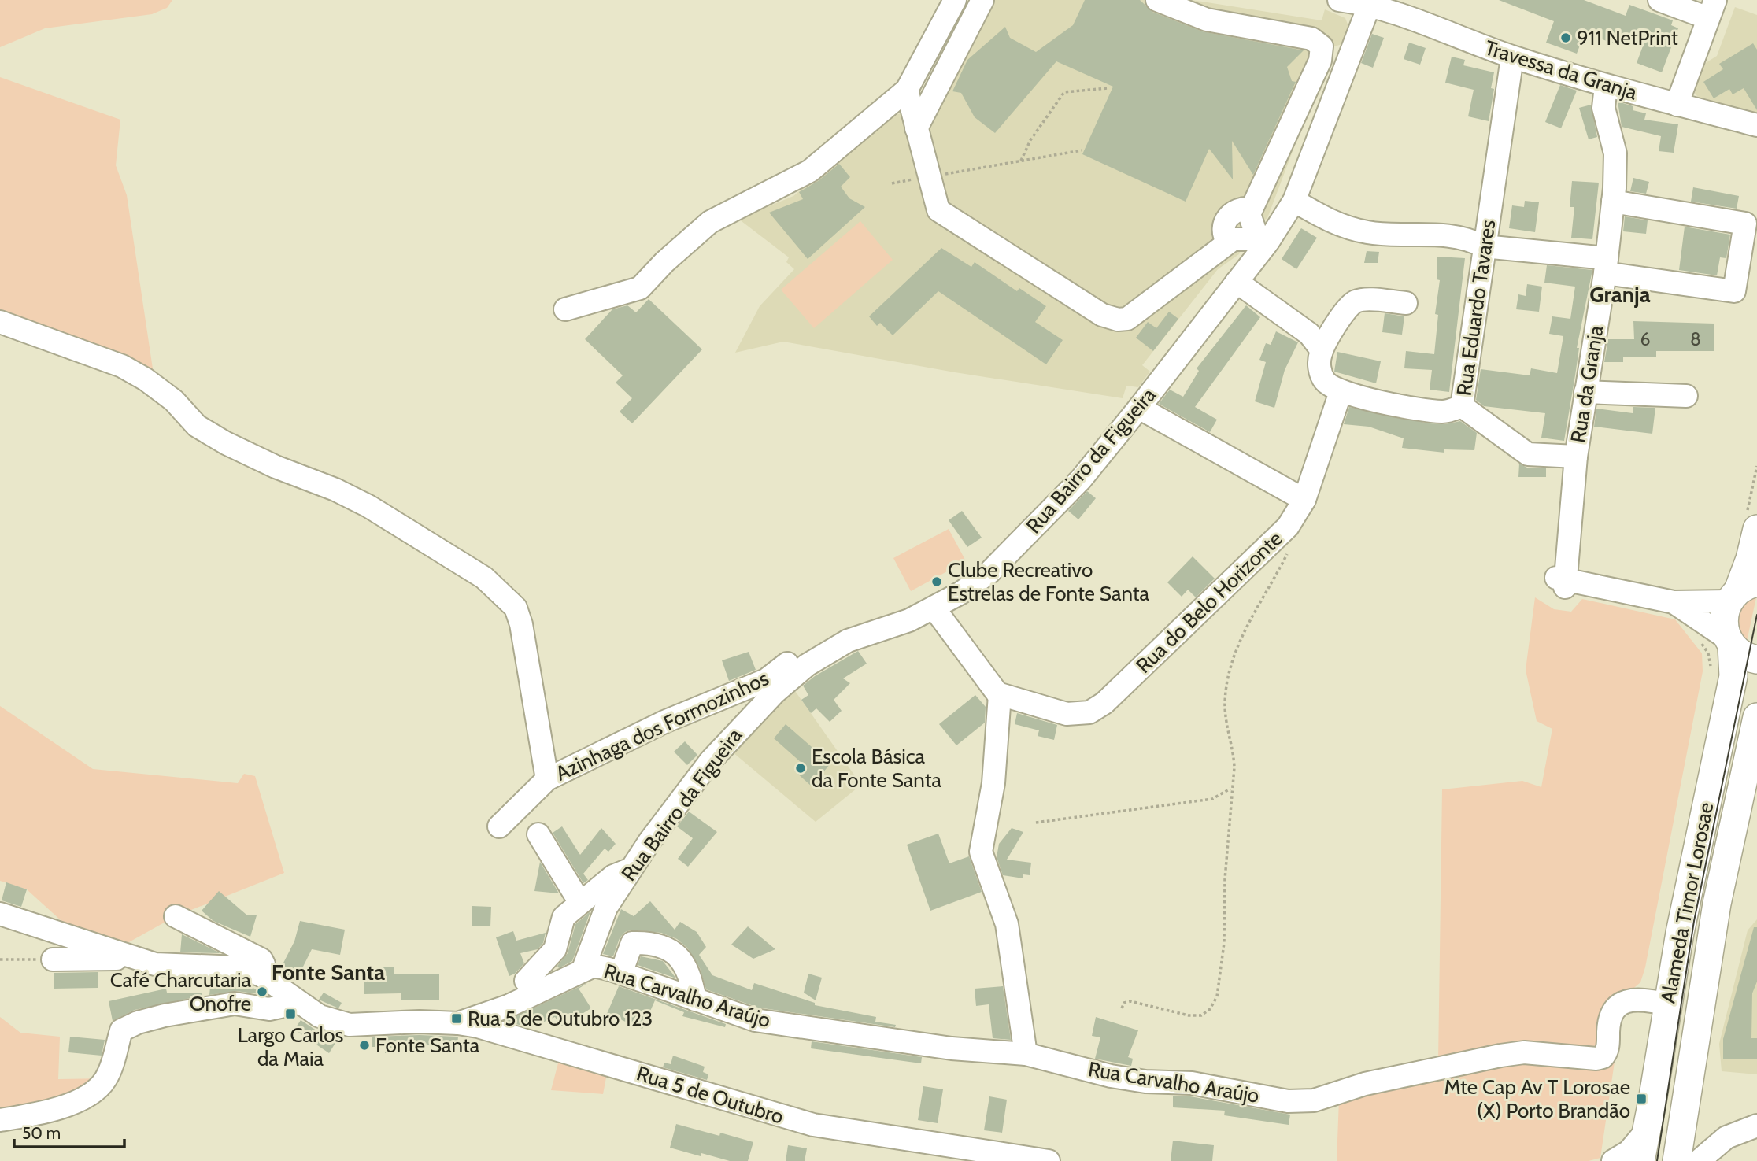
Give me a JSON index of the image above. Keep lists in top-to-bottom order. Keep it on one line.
{"streets":{"main road":["Alameda Timor Lorosae"],"street":["Travessa da Granja","Rua Eduardo Tavares","Rua da Granja","Rua Bairro da Figueira","Rua do Belo Horizonte","Azinhaga dos Formozinhos","Rua Carvalho Araújo","Rua 5 de Outubro"]},"crossings":[["Travessa da Granja","Rua Eduardo Tavares"],["Travessa da Granja","Rua da Granja"],["Travessa da Granja","Rua Bairro da Figueira"],["Rua Eduardo Tavares","Rua da Granja"],["Rua Eduardo Tavares","Rua do Belo Horizonte"],["Rua Bairro da Figueira","Azinhaga dos Formozinhos"],["Rua Bairro da Figueira","Rua Carvalho Araújo"],["Alameda Timor Lorosae","Rua Carvalho Araújo"],["Rua Carvalho Araújo","Rua 5 de Outubro"]],"districts":["Granja","Fonte Santa"],"places":{"other":["911 NetPrint","Clube Recreativo Estrelas de Fonte Santa","Escola Básica da Fonte Santa","Café Charcutaria Onofre","Fonte Santa"],"transit":["Largo Carlos da Maia","Rua 5 de Outubro 123","Mte Cap Av T Lorosae (X) Porto Brandão"]},"house_numbers":["6","8"],"scale_bar":"50 m"}
